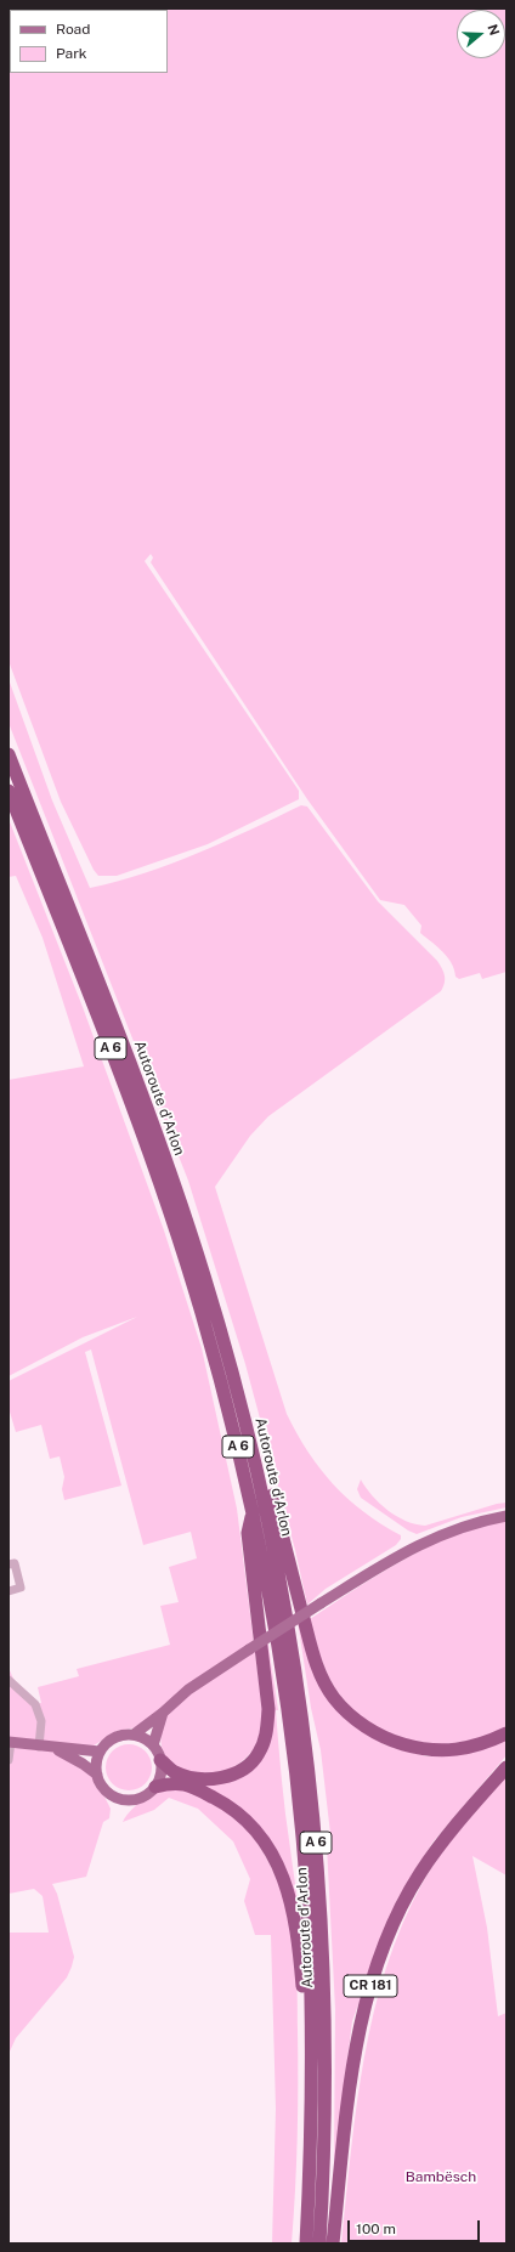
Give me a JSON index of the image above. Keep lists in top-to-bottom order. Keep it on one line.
{"streets":{"highway":["A 6","Autoroute d'Arlon","CR 181"]},"crossings":[["A 6","Autoroute d'Arlon"]],"parks":["Bambësch"],"legend":["Road","Park"],"scale_bar":"100 m","north":"right"}
